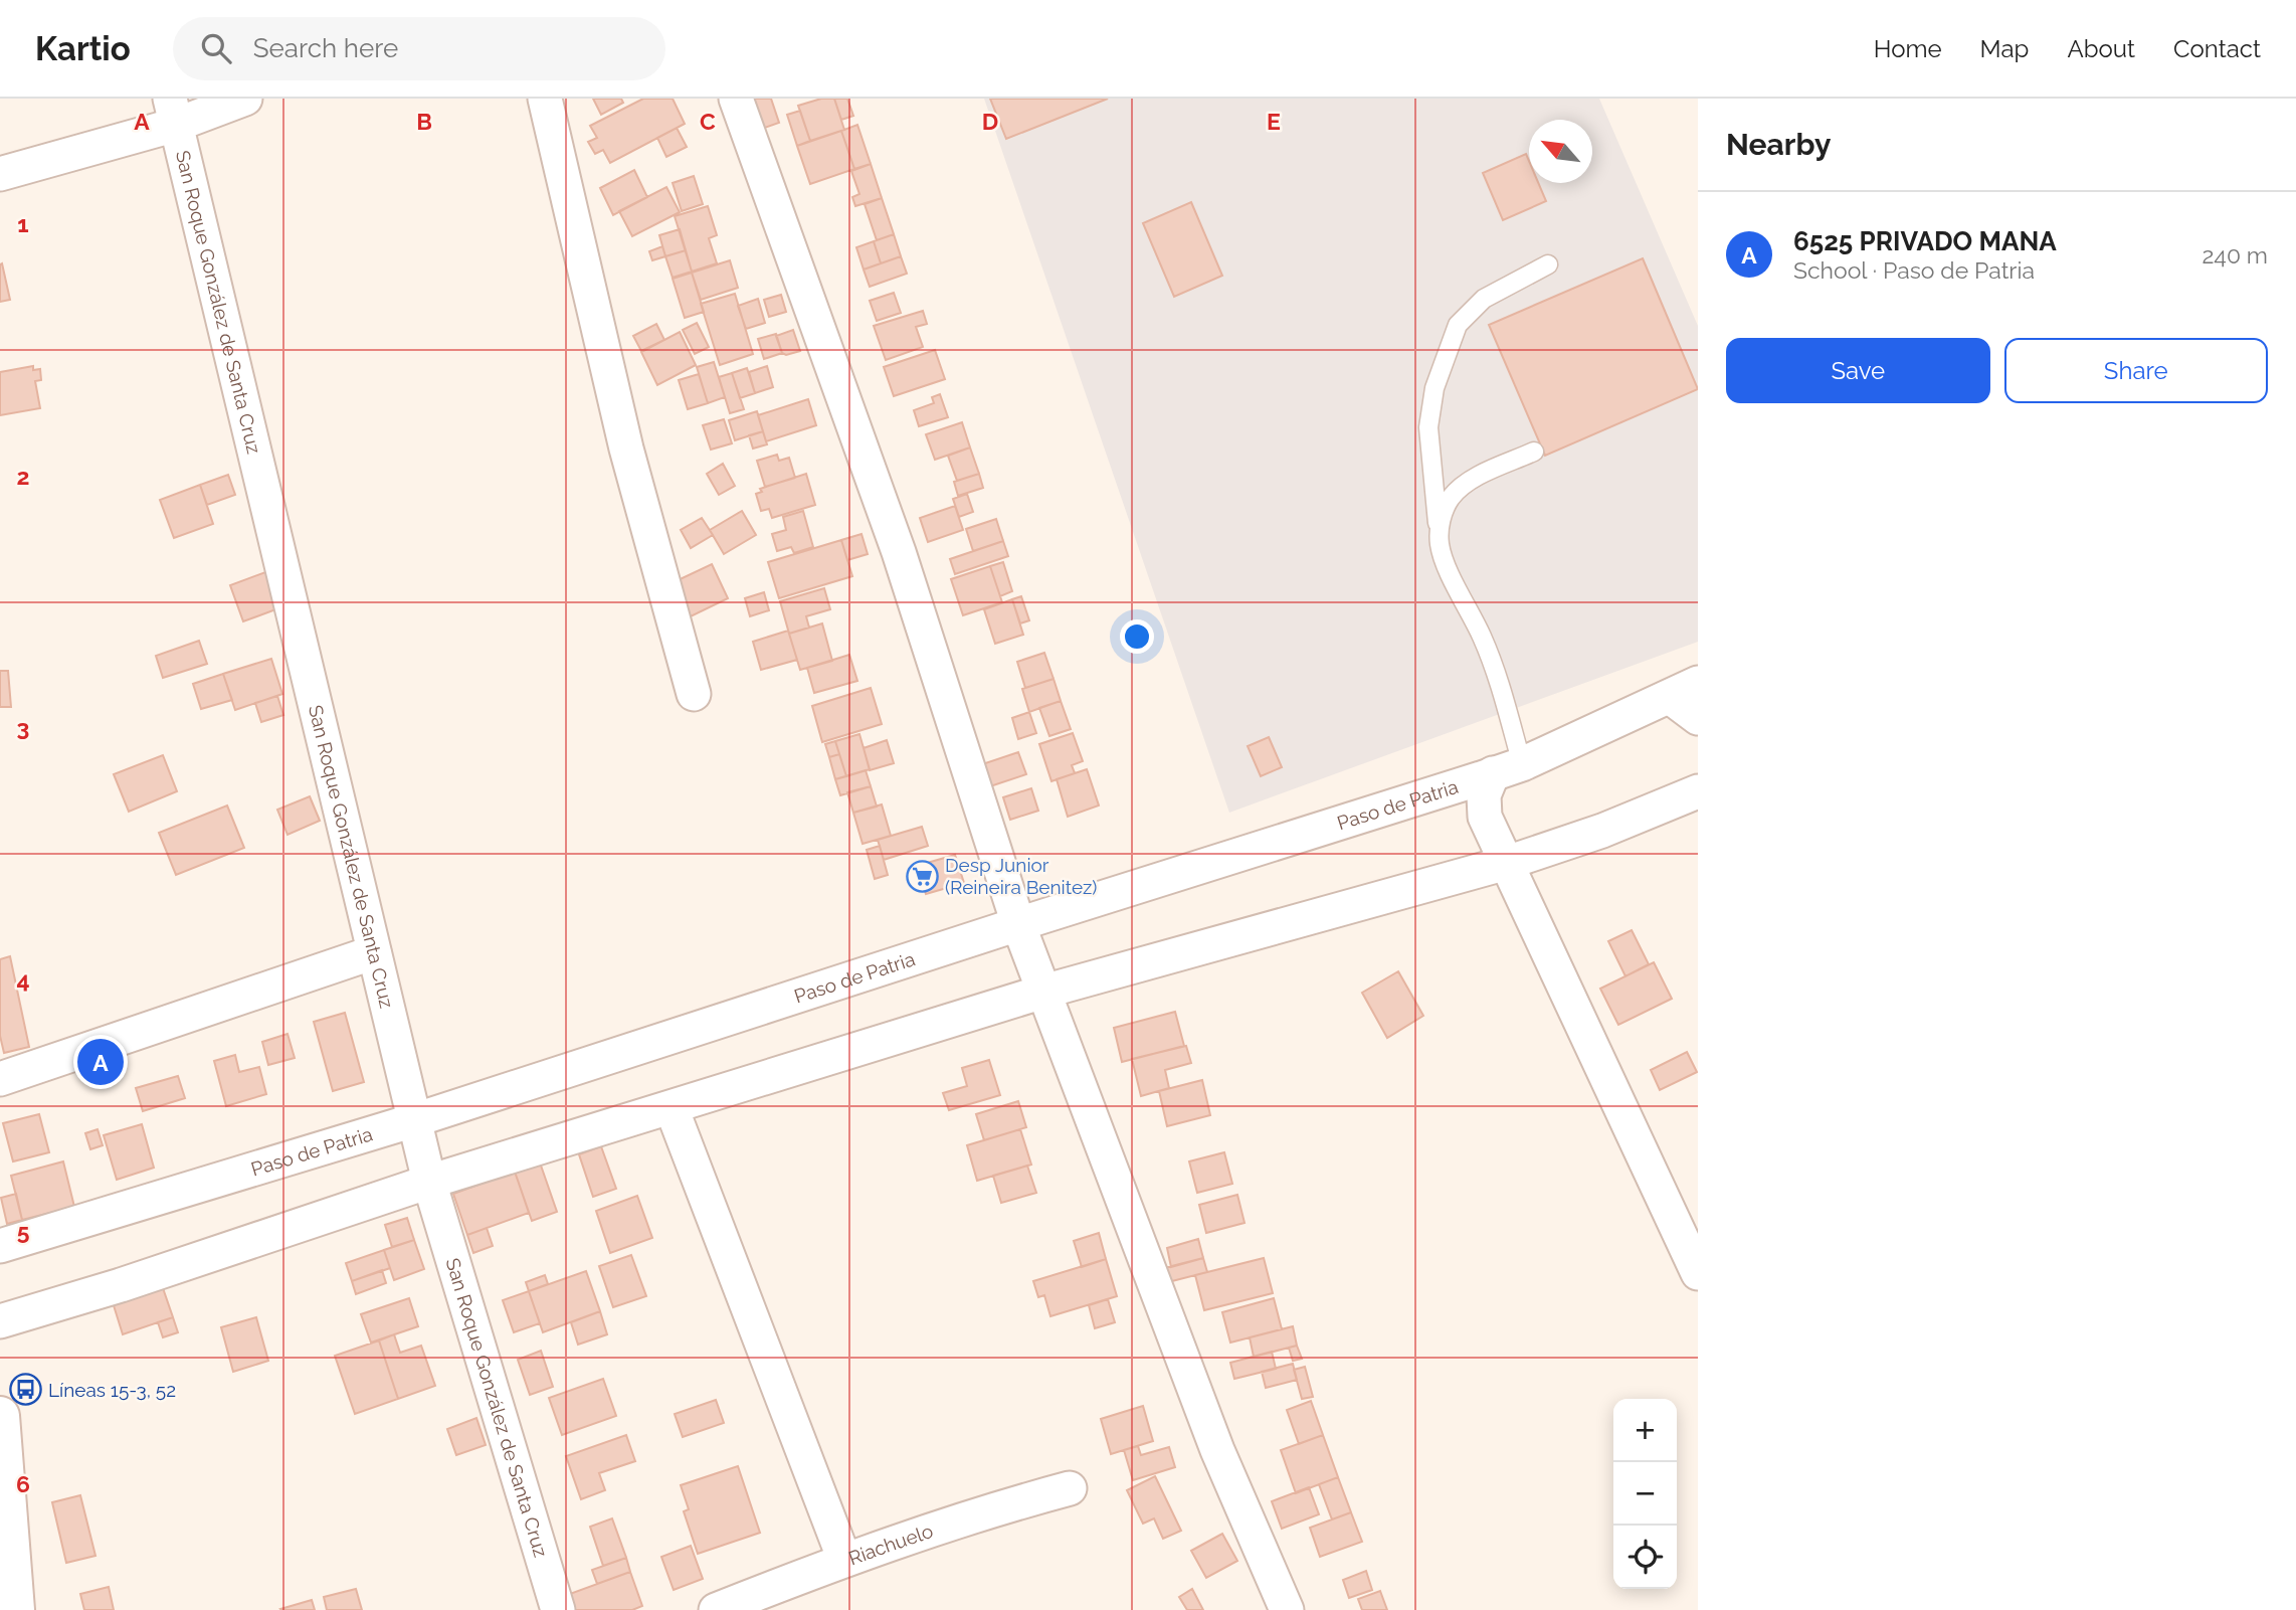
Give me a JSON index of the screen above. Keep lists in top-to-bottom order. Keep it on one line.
{"streets":{"street":["San Roque González de Santa Cruz","Paso de Patria","Riachuelo"]},"crossings":[["San Roque González de Santa Cruz","Paso de Patria"]],"places":{"supermarket":["Desp Junior (Reineira Benitez)"],"bus stop":["Líneas 15-3, 52"]},"north":"top left","page":{"header":"Kartio","search":"Search here","nav":["Home","Map","About","Contact"],"heading":"Nearby","list":[{"mark":"A","name":"6525 PRIVADO MANA","note":"School · Paso de Patria","value":"240 m"}],"buttons":["Save","Share"],"pins":"A","map_buttons":["+","−"]},"grid":{"columns":["A","B","C","D","E"],"rows":["1","2","3","4","5","6"]}}
